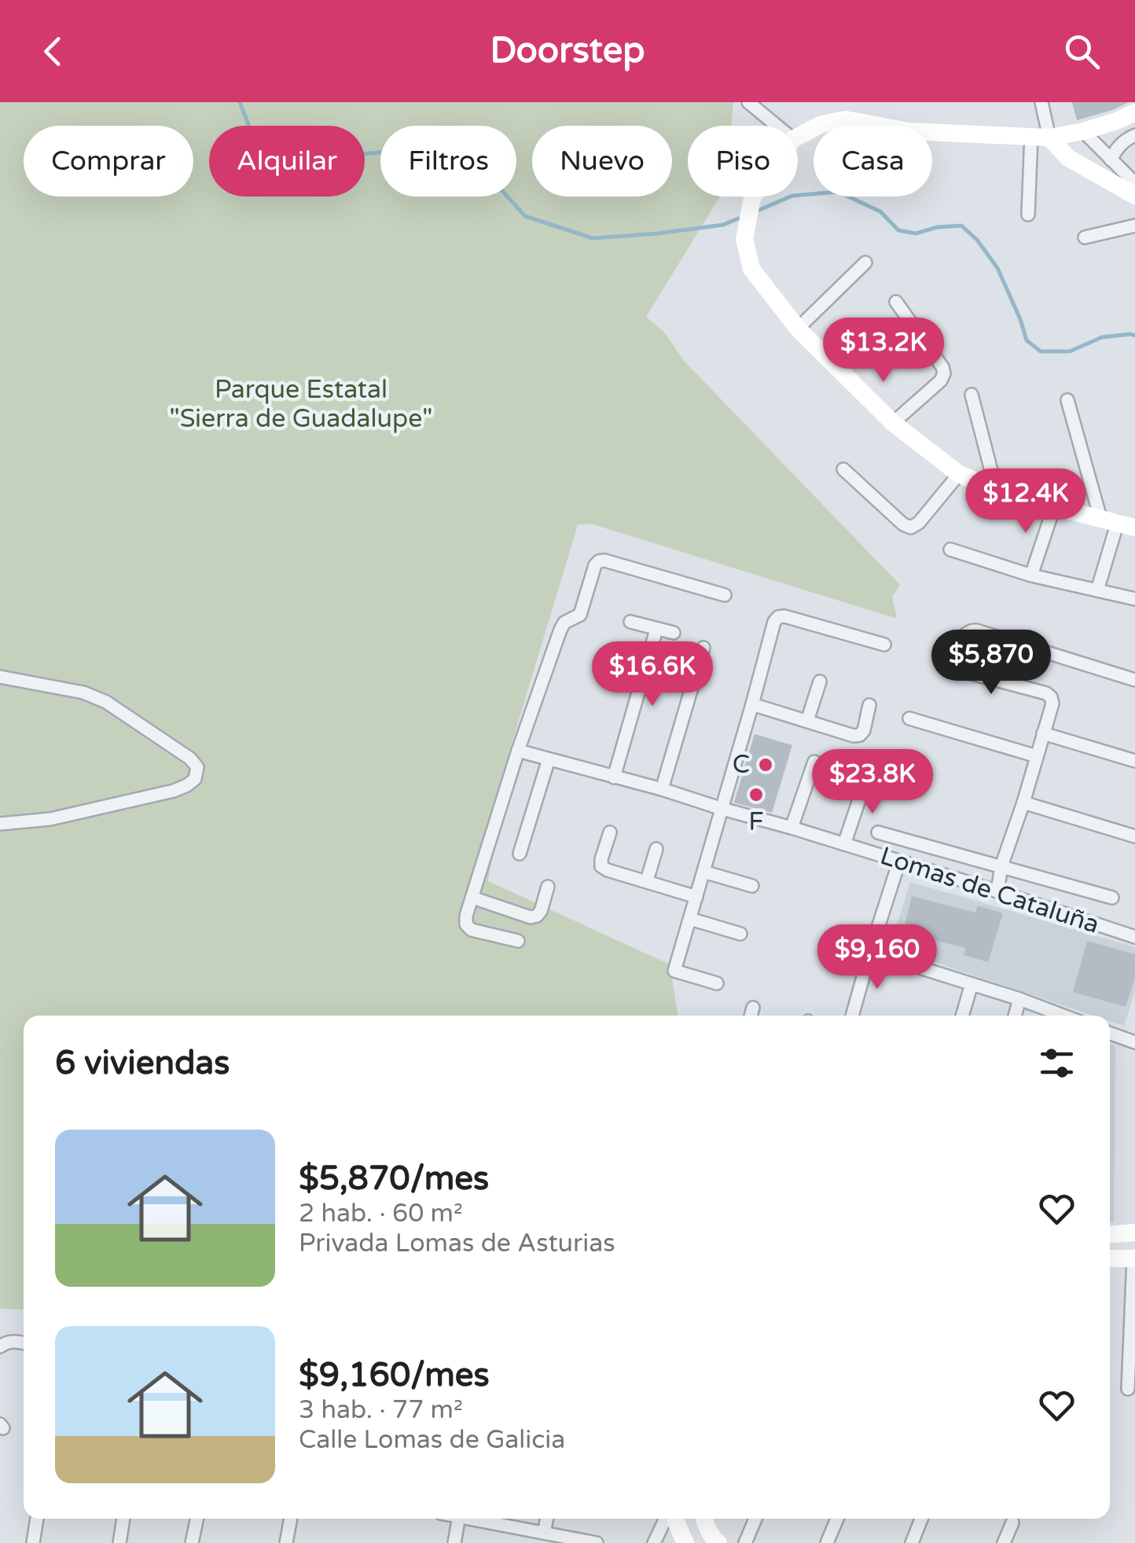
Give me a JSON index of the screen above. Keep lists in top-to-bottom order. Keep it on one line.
{"streets":{"street":["Lomas de Cataluña"]},"parks":["Parque Estatal \"Sierra de Guadalupe\""],"places":["C","F"],"page":{"header":"Doorstep","chip":["Comprar","Alquilar","Filtros","Nuevo","Piso","Casa"],"price":["$13.2K","$12.4K","$5,870","$16.6K","$23.8K","$9,160"],"heading":"6 viviendas","list":[{"name":"$5,870/mes","note":"2 hab. · 60 m² · Privada Lomas de Asturias"},{"name":"$9,160/mes","note":"3 hab. · 77 m² · Calle Lomas de Galicia"}]}}
